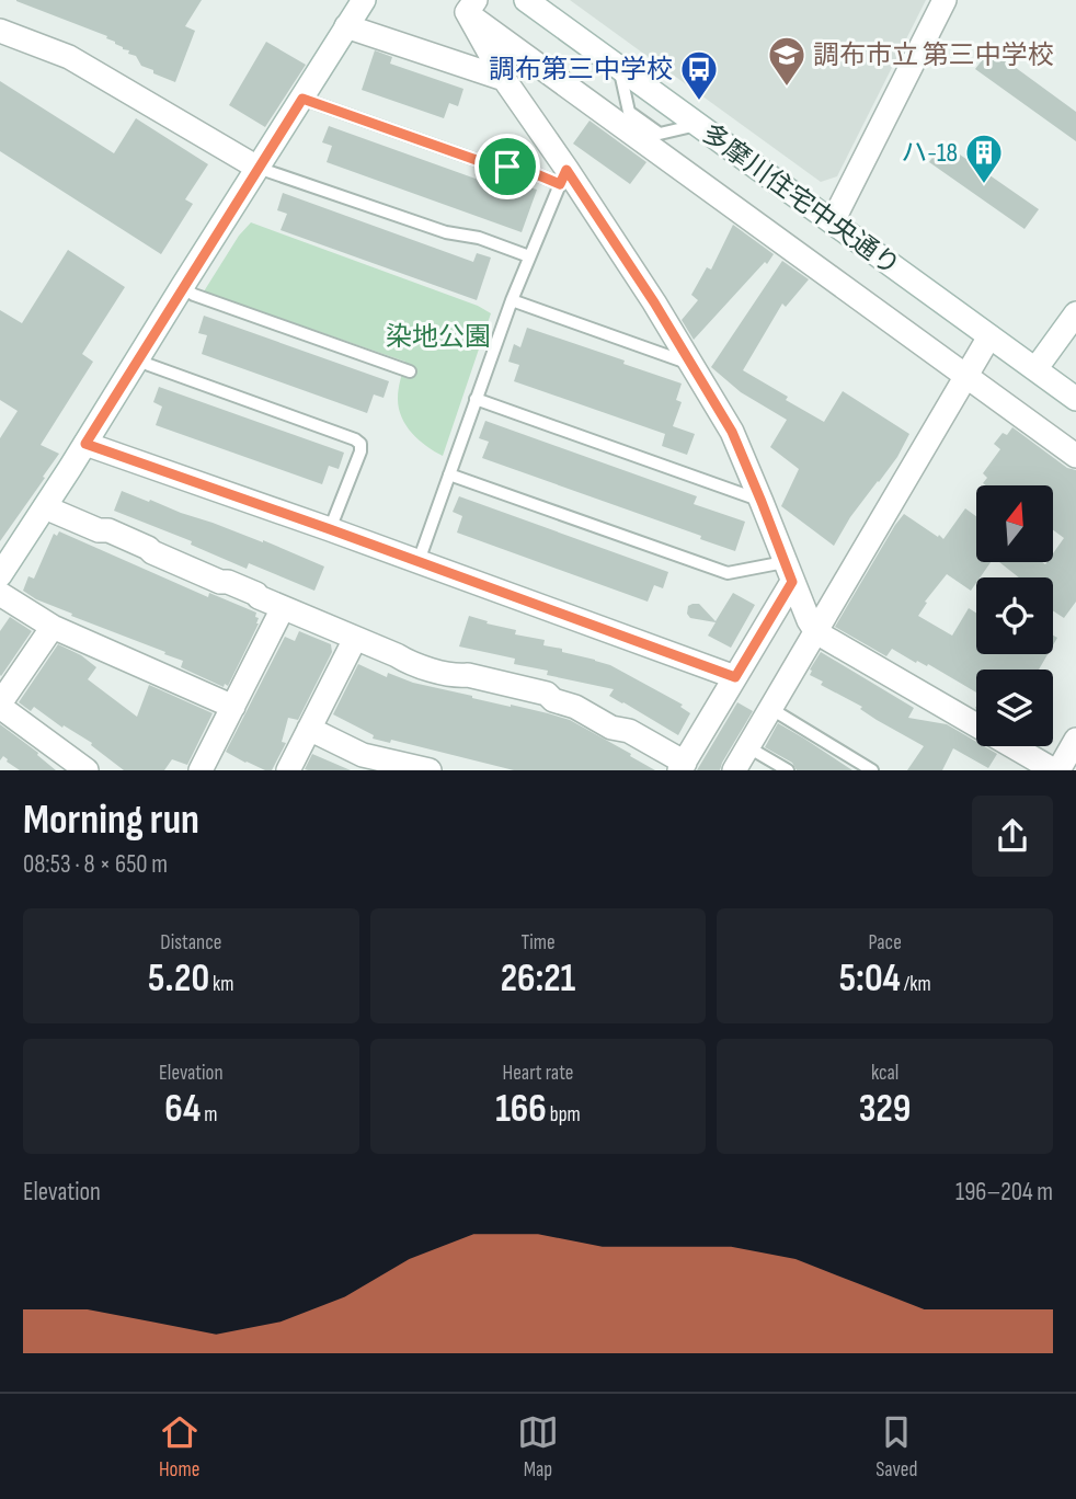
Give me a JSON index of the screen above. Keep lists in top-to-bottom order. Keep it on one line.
{"streets":{"street":["多摩川住宅中央通り"]},"parks":["染地公園"],"places":{"school or university":["調布市立 第三中学校"],"bus stop":["調布第三中学校"],"building":["ハ-18"]},"north":"top","page":{"heading":["Morning run","08:53 · 8 × 650 m"],"stats":[["Distance","5.20 km"],["Time","26:21"],["Pace","5:04 /km"],["Elevation","64 m"],["Heart rate","166 bpm"],["kcal","329"]],"chart":["Elevation","196–204 m"],"tabs":["Home","Map","Saved"]}}
